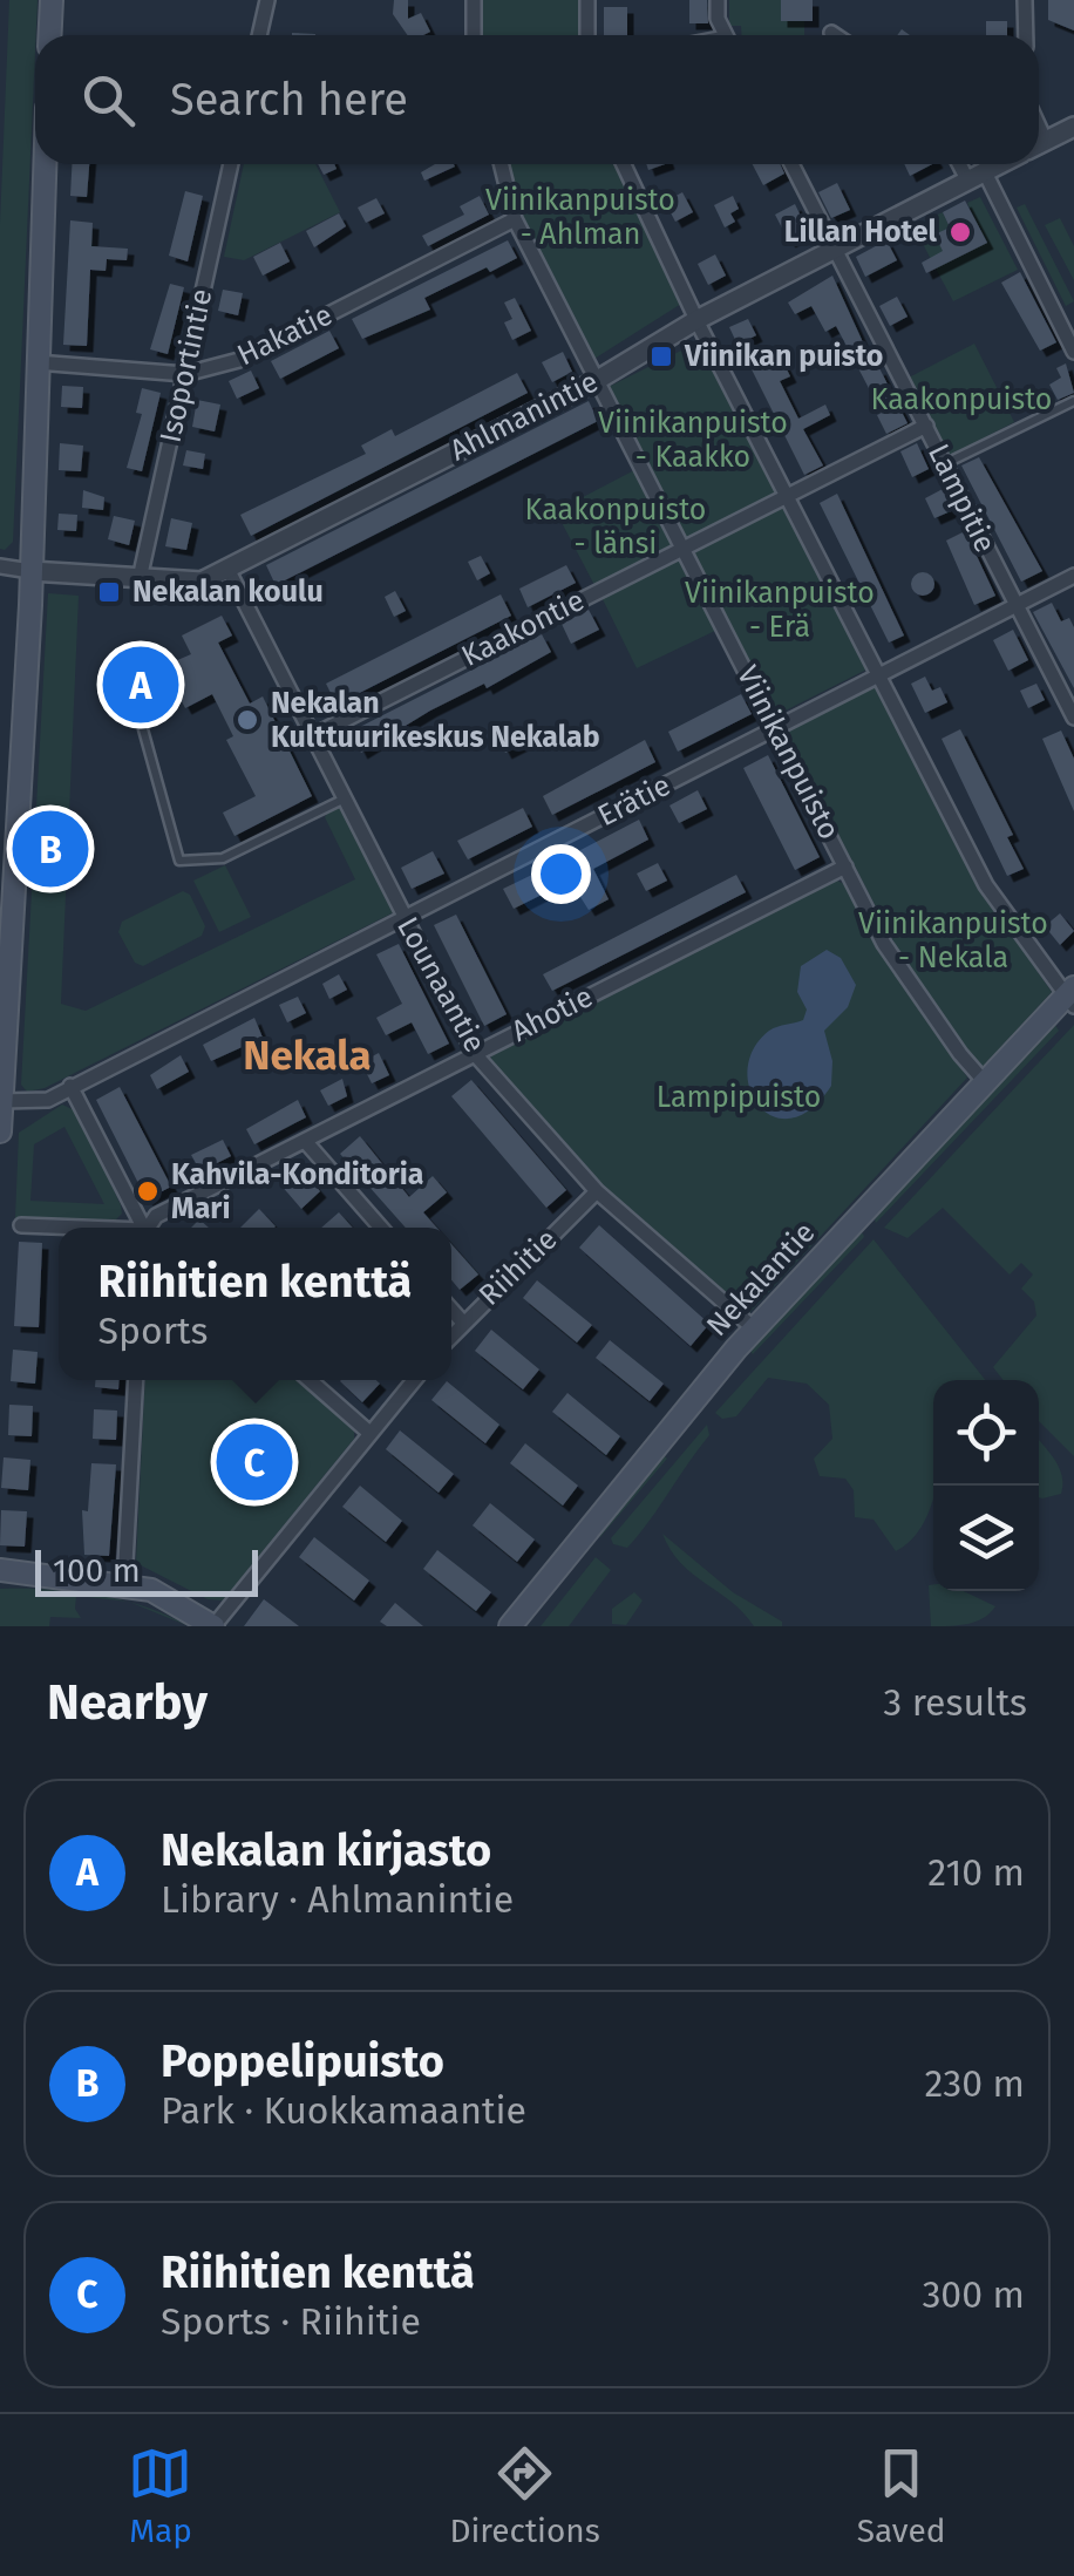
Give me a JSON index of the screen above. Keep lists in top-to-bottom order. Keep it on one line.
{"streets":{"main road":["Nekalantie"],"street":["Hakatie","Isoportintie","Ahlmanintie","Lampitie","Kaakontie","Viinikanpuisto","Erätie","Lounaantie","Ahotie","Riihitie"]},"crossings":[["Hakatie","Isoportintie"],["Hakatie","Viinikanpuisto"],["Isoportintie","Ahlmanintie"],["Ahlmanintie","Lampitie"],["Ahlmanintie","Viinikanpuisto"],["Ahlmanintie","Lounaantie"],["Lampitie","Kaakontie"],["Lampitie","Erätie"],["Kaakontie","Viinikanpuisto"],["Kaakontie","Lounaantie"],["Viinikanpuisto","Erätie"],["Viinikanpuisto","Ahotie"],["Viinikanpuisto","Nekalantie"],["Erätie","Lounaantie"],["Lounaantie","Ahotie"],["Lounaantie","Riihitie"],["Lounaantie","Nekalantie"]],"districts":["Nekala"],"parks":["Viinikanpuisto - Ahlman","Kaakonpuisto","Viinikanpuisto - Kaakko","Kaakonpuisto - länsi","Viinikanpuisto - Erä","Viinikanpuisto - Nekala","Lampipuisto"],"places":{"other":["Lillan Hotel","Nekalan Kulttuurikeskus Nekalab","Kahvila-Konditoria Mari"],"transit":["Viinikan puisto","Nekalan koulu"]},"scale_bar":"100 m","page":{"search":"Search here","pins":["A","B","C"],"popup":["Riihitien kenttä","Sports"],"scale":"100 m","heading":["Nearby","3 results"],"list":[{"mark":"A","name":"Nekalan kirjasto","note":"Library · Ahlmanintie","value":"210 m"},{"mark":"B","name":"Poppelipuisto","note":"Park · Kuokkamaantie","value":"230 m"},{"mark":"C","name":"Riihitien kenttä","note":"Sports · Riihitie","value":"300 m"}],"nav":["Map","Directions","Saved"]}}
